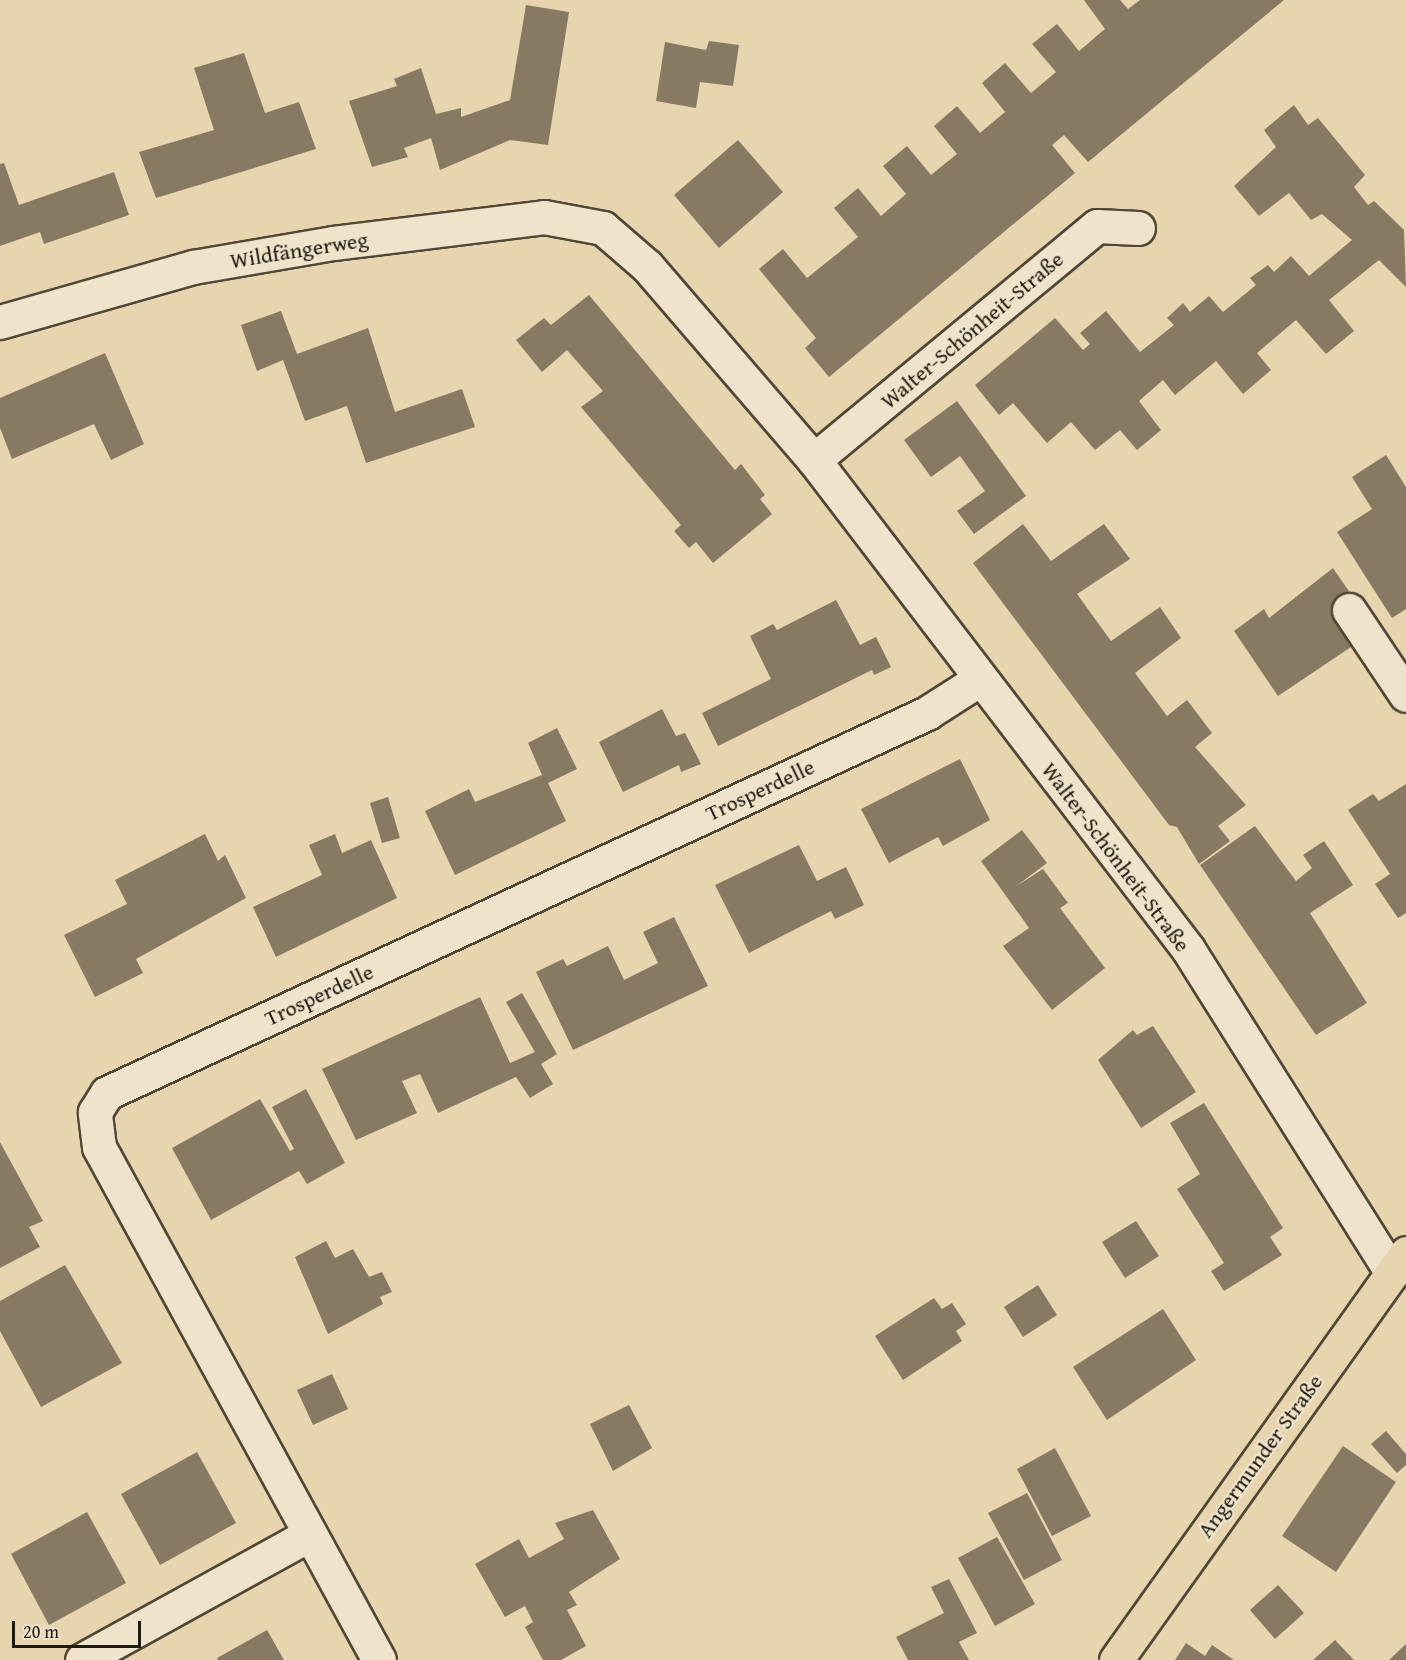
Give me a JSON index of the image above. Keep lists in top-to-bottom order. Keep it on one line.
{"streets":{"main road":["Angermunder Straße"],"street":["Wildfängerweg","Walter-Schönheit-Straße","Trosperdelle"]},"crossings":[["Wildfängerweg","Walter-Schönheit-Straße"],["Walter-Schönheit-Straße","Trosperdelle"],["Walter-Schönheit-Straße","Angermunder Straße"]],"scale_bar":"20 m"}
